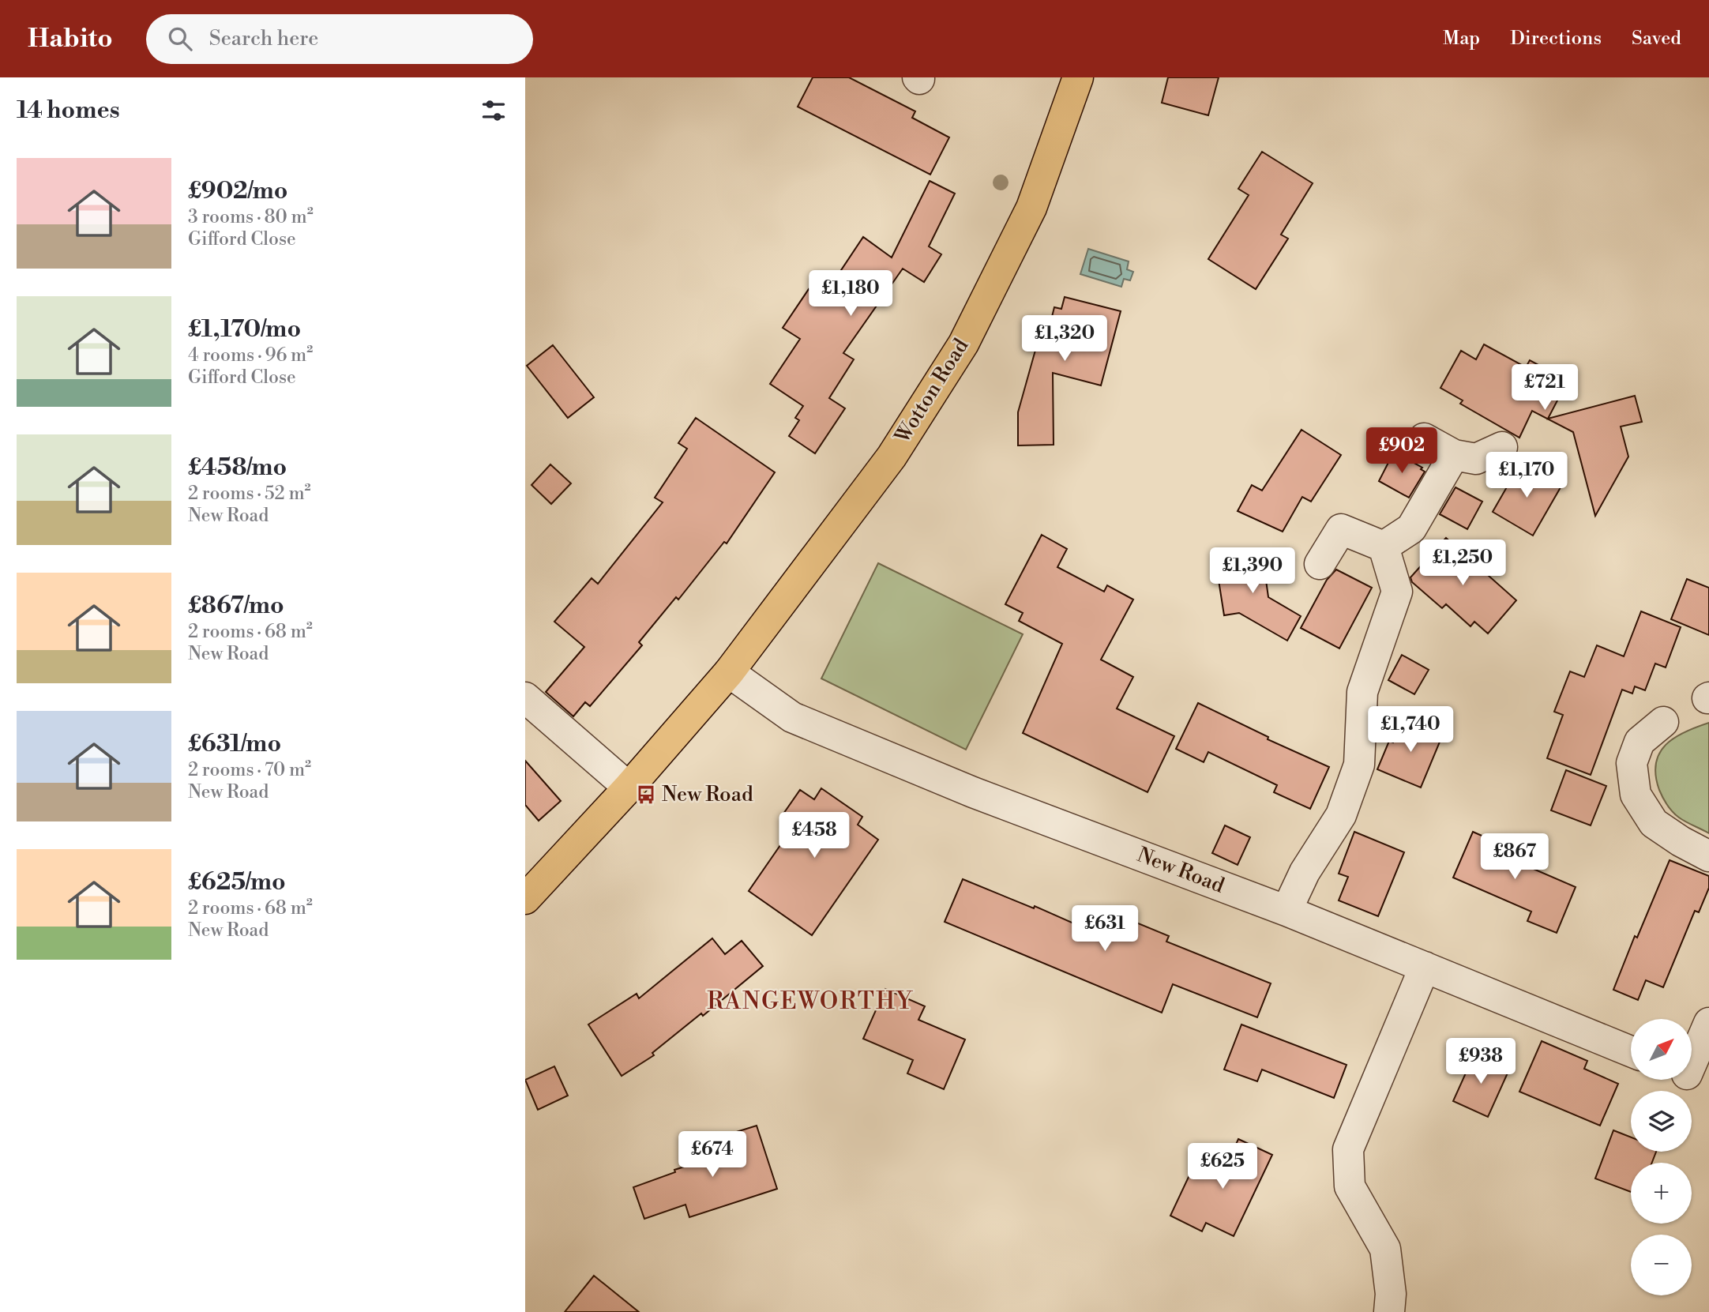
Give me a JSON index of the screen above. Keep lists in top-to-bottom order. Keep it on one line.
{"streets":{"main road":["Wotton Road"],"street":["New Road"]},"crossings":[["Wotton Road","New Road"]],"districts":["RANGEWORTHY"],"places":{"bus stop":["New Road"]},"north":"top right","page":{"header":"Habito","search":"Search here","nav":["Map","Directions","Saved"],"heading":"14 homes","list":[{"name":"£902/mo","note":"3 rooms · 80 m² · Gifford Close"},{"name":"£1,170/mo","note":"4 rooms · 96 m² · Gifford Close"},{"name":"£458/mo","note":"2 rooms · 52 m² · New Road"},{"name":"£867/mo","note":"2 rooms · 68 m² · New Road"},{"name":"£631/mo","note":"2 rooms · 70 m² · New Road"},{"name":"£625/mo","note":"2 rooms · 68 m² · New Road"}],"price":["£1,180","£1,320","£721","£902","£1,170","£1,250","£1,390","£1,740","£458","£867","£631","£938","£674","£625"],"map_buttons":["+","−"]}}
